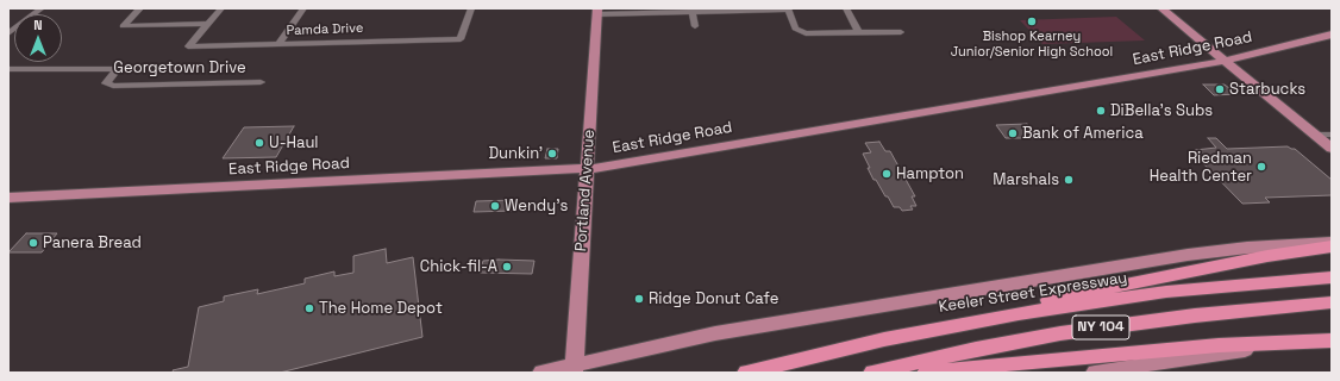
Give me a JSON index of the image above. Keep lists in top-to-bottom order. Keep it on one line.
{"streets":{"highway":["Keeler Street Expressway","NY 104"],"main road":["East Ridge Road","Portland Avenue"],"street":["Pamda Drive","Georgetown Drive"]},"crossings":[["East Ridge Road","Portland Avenue"]],"places":["Bishop Kearney Junior/Senior High School","Starbucks","DiBella's Subs","Bank of America","U-Haul","Dunkin'","Riedman Health Center","Hampton","Marshals","Wendy's","Panera Bread","Chick-fil-A","Ridge Donut Cafe","The Home Depot"],"north":"top"}
